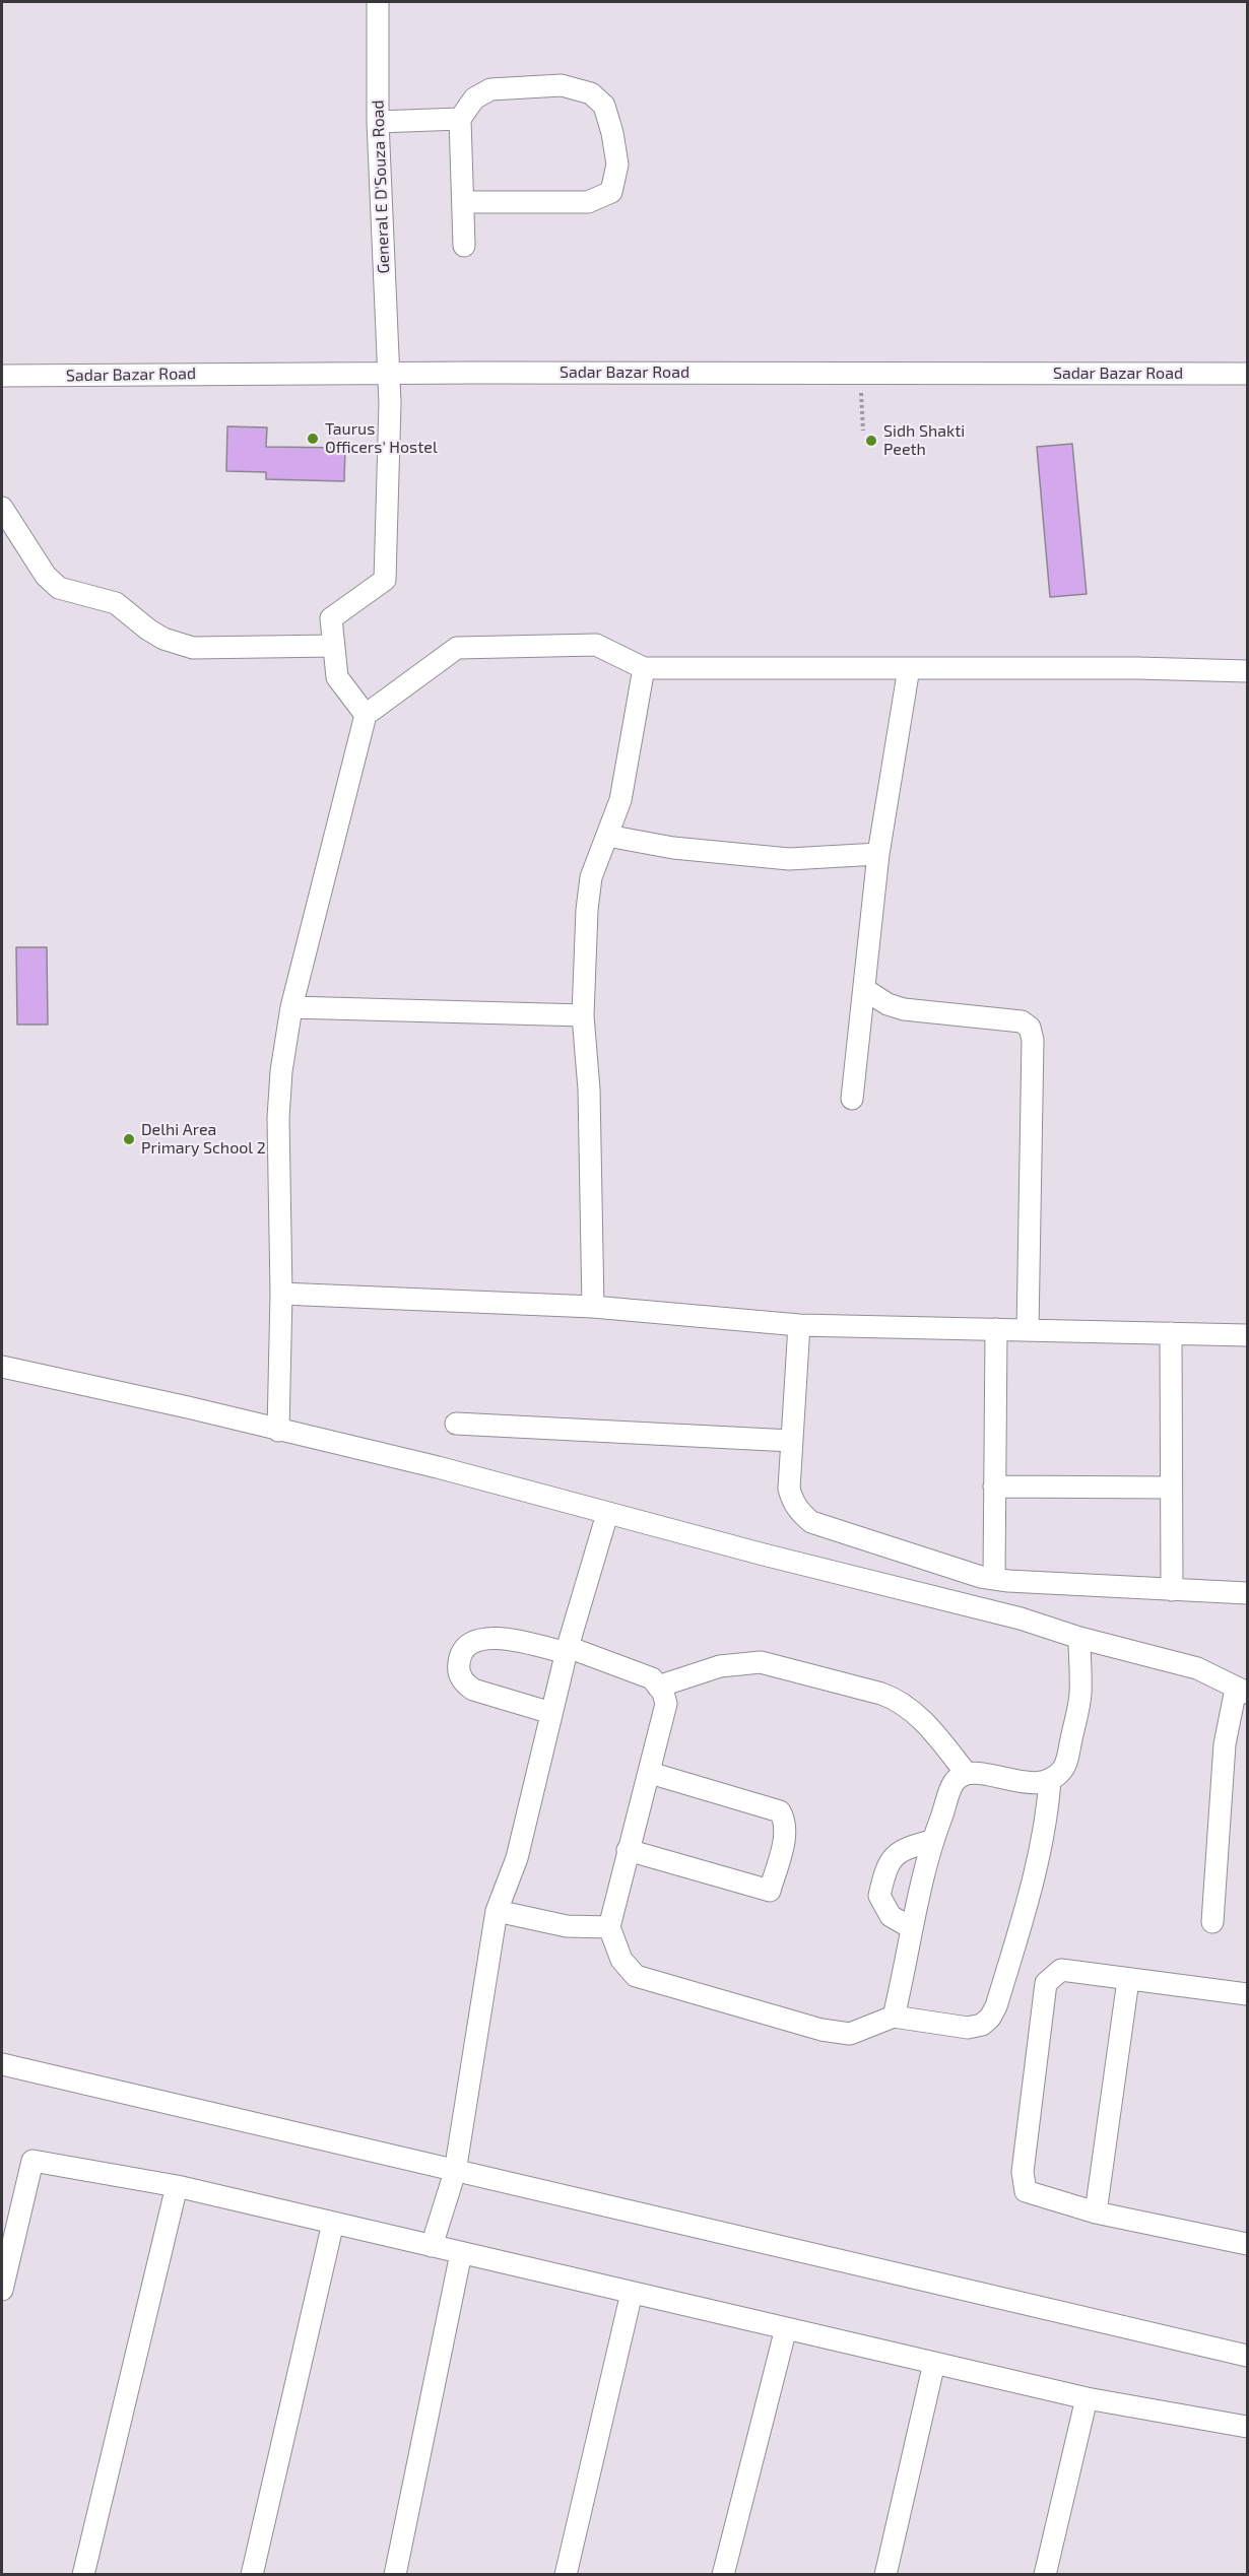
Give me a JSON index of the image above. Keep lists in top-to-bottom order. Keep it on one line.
{"streets":{"street":["General E D'Souza Road","Sadar Bazar Road"]},"crossings":[["General E D'Souza Road","Sadar Bazar Road"]],"places":["Taurus Officers' Hostel","Sidh Shakti Peeth","Delhi Area Primary School 2"]}
